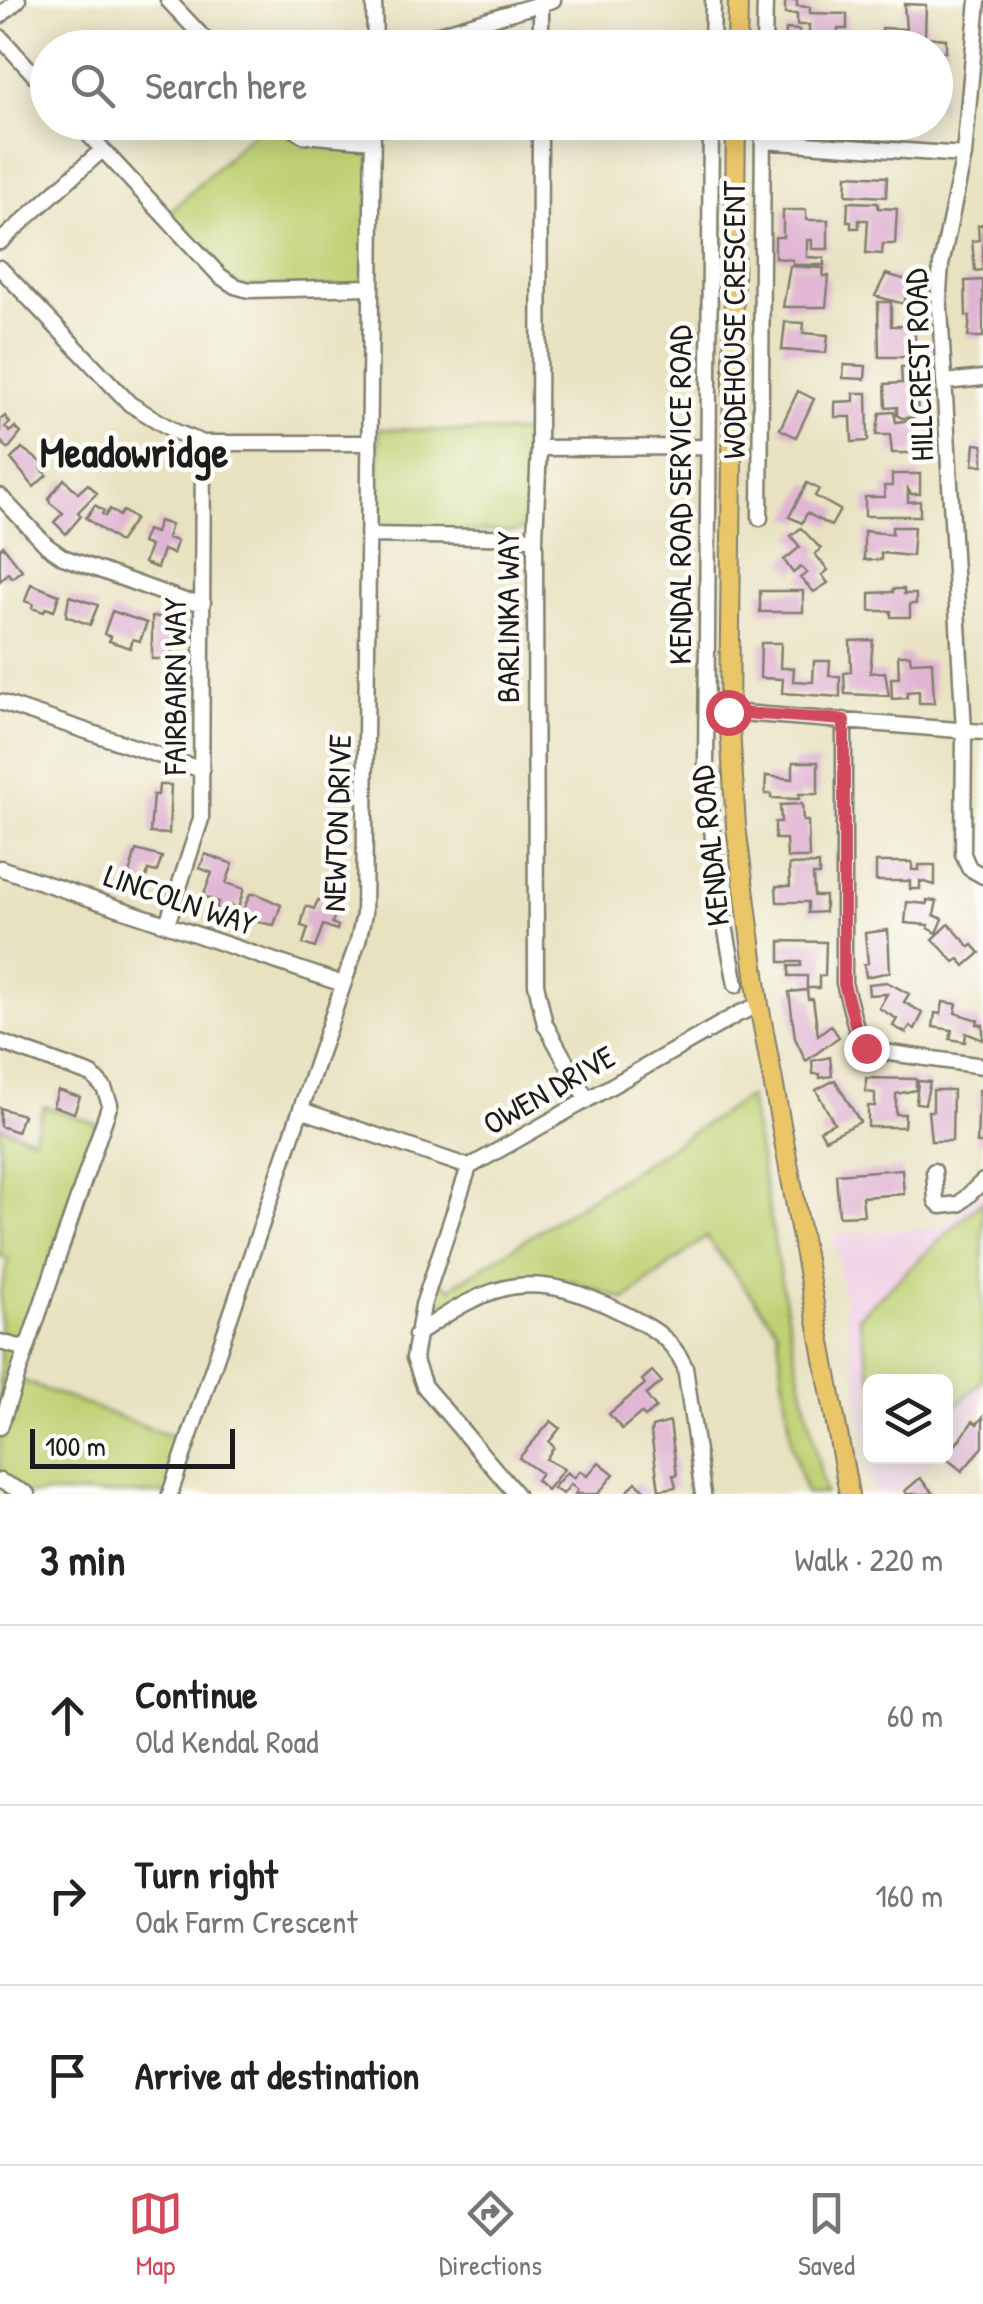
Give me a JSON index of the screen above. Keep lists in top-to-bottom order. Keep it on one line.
{"streets":{"main road":["KENDAL ROAD"],"street":["WODEHOUSE CRESCENT","HILLCREST ROAD","KENDAL ROAD SERVICE ROAD","BARLINKA WAY","FAIRBAIRN WAY","NEWTON DRIVE","LINCOLN WAY","OWEN DRIVE"]},"crossings":[["BARLINKA WAY","OWEN DRIVE"],["FAIRBAIRN WAY","LINCOLN WAY"],["NEWTON DRIVE","LINCOLN WAY"],["NEWTON DRIVE","OWEN DRIVE"],["KENDAL ROAD","OWEN DRIVE"]],"districts":["Meadowridge"],"scale_bar":"100 m","page":{"search":"Search here","scale":"100 m","heading":["3 min","Walk · 220 m"],"list":[["Continue","Old Kendal Road","60 m"],["Turn right","Oak Farm Crescent","160 m"],"Arrive at destination"],"nav":["Map","Directions","Saved"]}}
